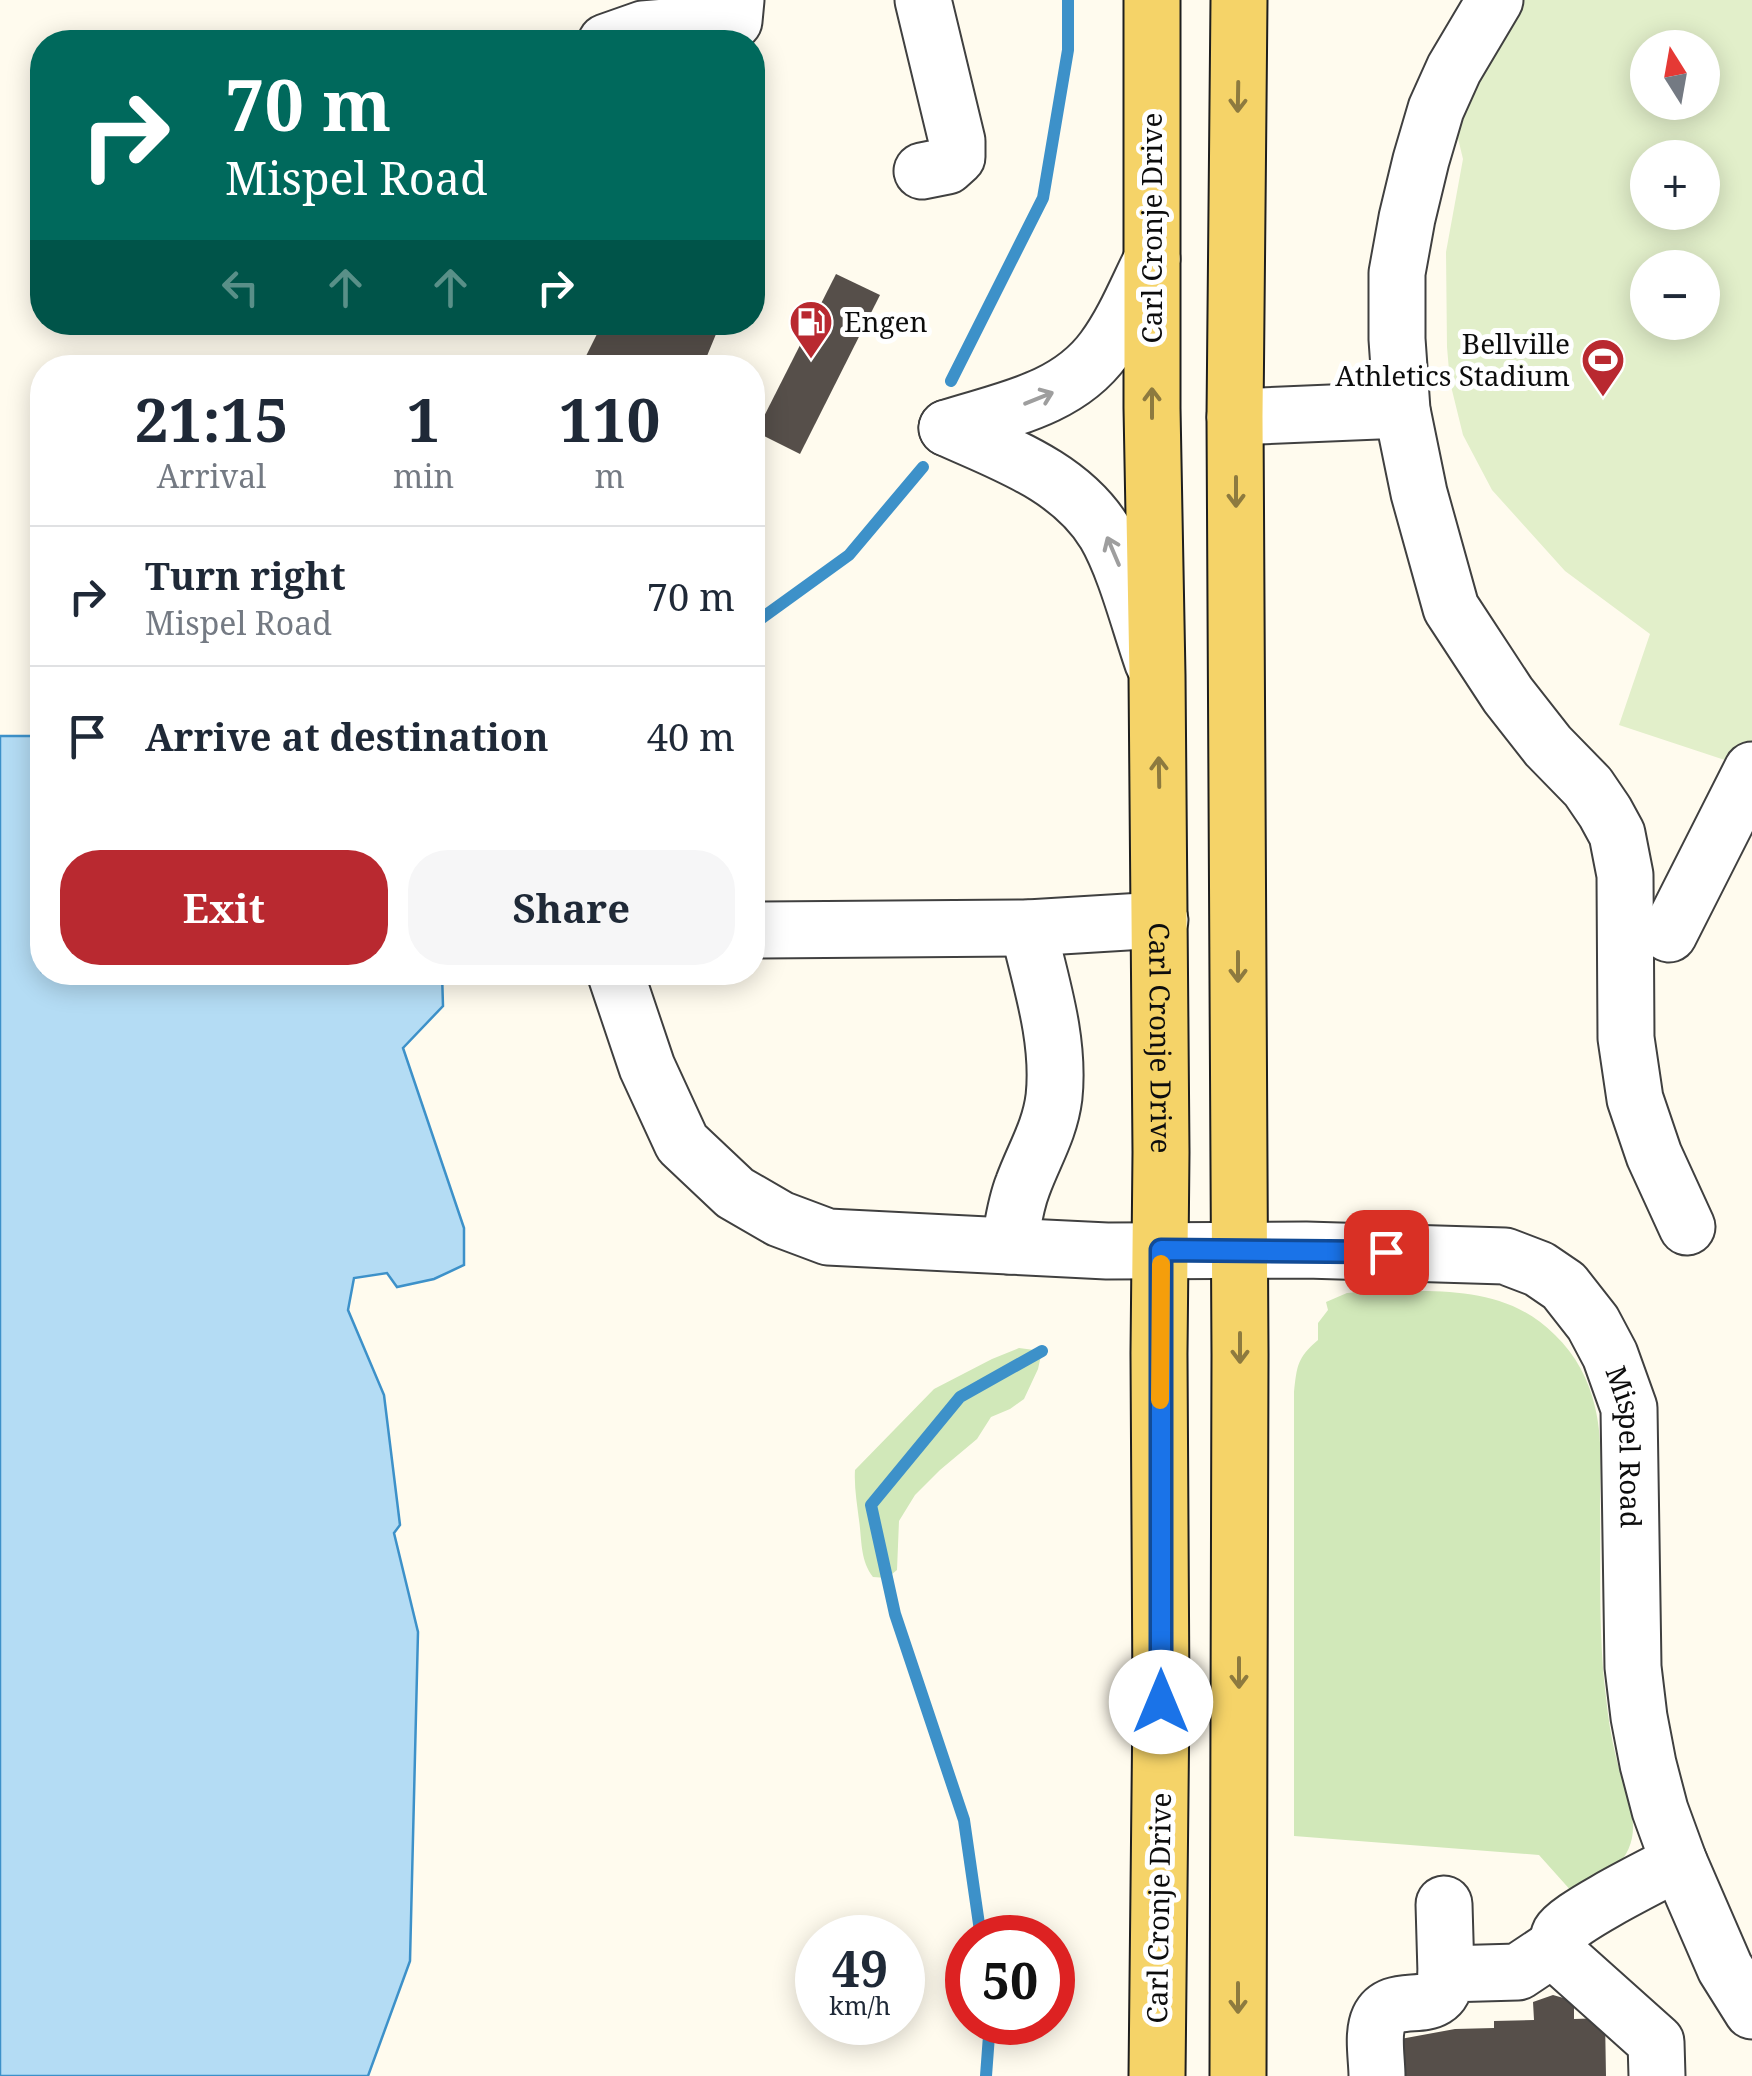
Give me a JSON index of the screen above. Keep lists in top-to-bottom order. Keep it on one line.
{"streets":{"main road":["Carl Cronje Drive"],"street":["Mispel Road"]},"crossings":[["Carl Cronje Drive","Mispel Road"]],"places":{"fuel station":["Engen"],"sports":["Bellville Athletics Stadium"]},"north":"top","page":{"map_buttons":["+","−"],"turn":["70 m","Mispel Road"],"eta":["21:15","Arrival","1","min","110","m"],"list":[{"name":"Turn right","note":"Mispel Road","value":"70 m"},{"name":"Arrive at destination","value":"40 m"}],"buttons":["Exit","Share"],"speed":"49 km/h","limit":"50"}}
